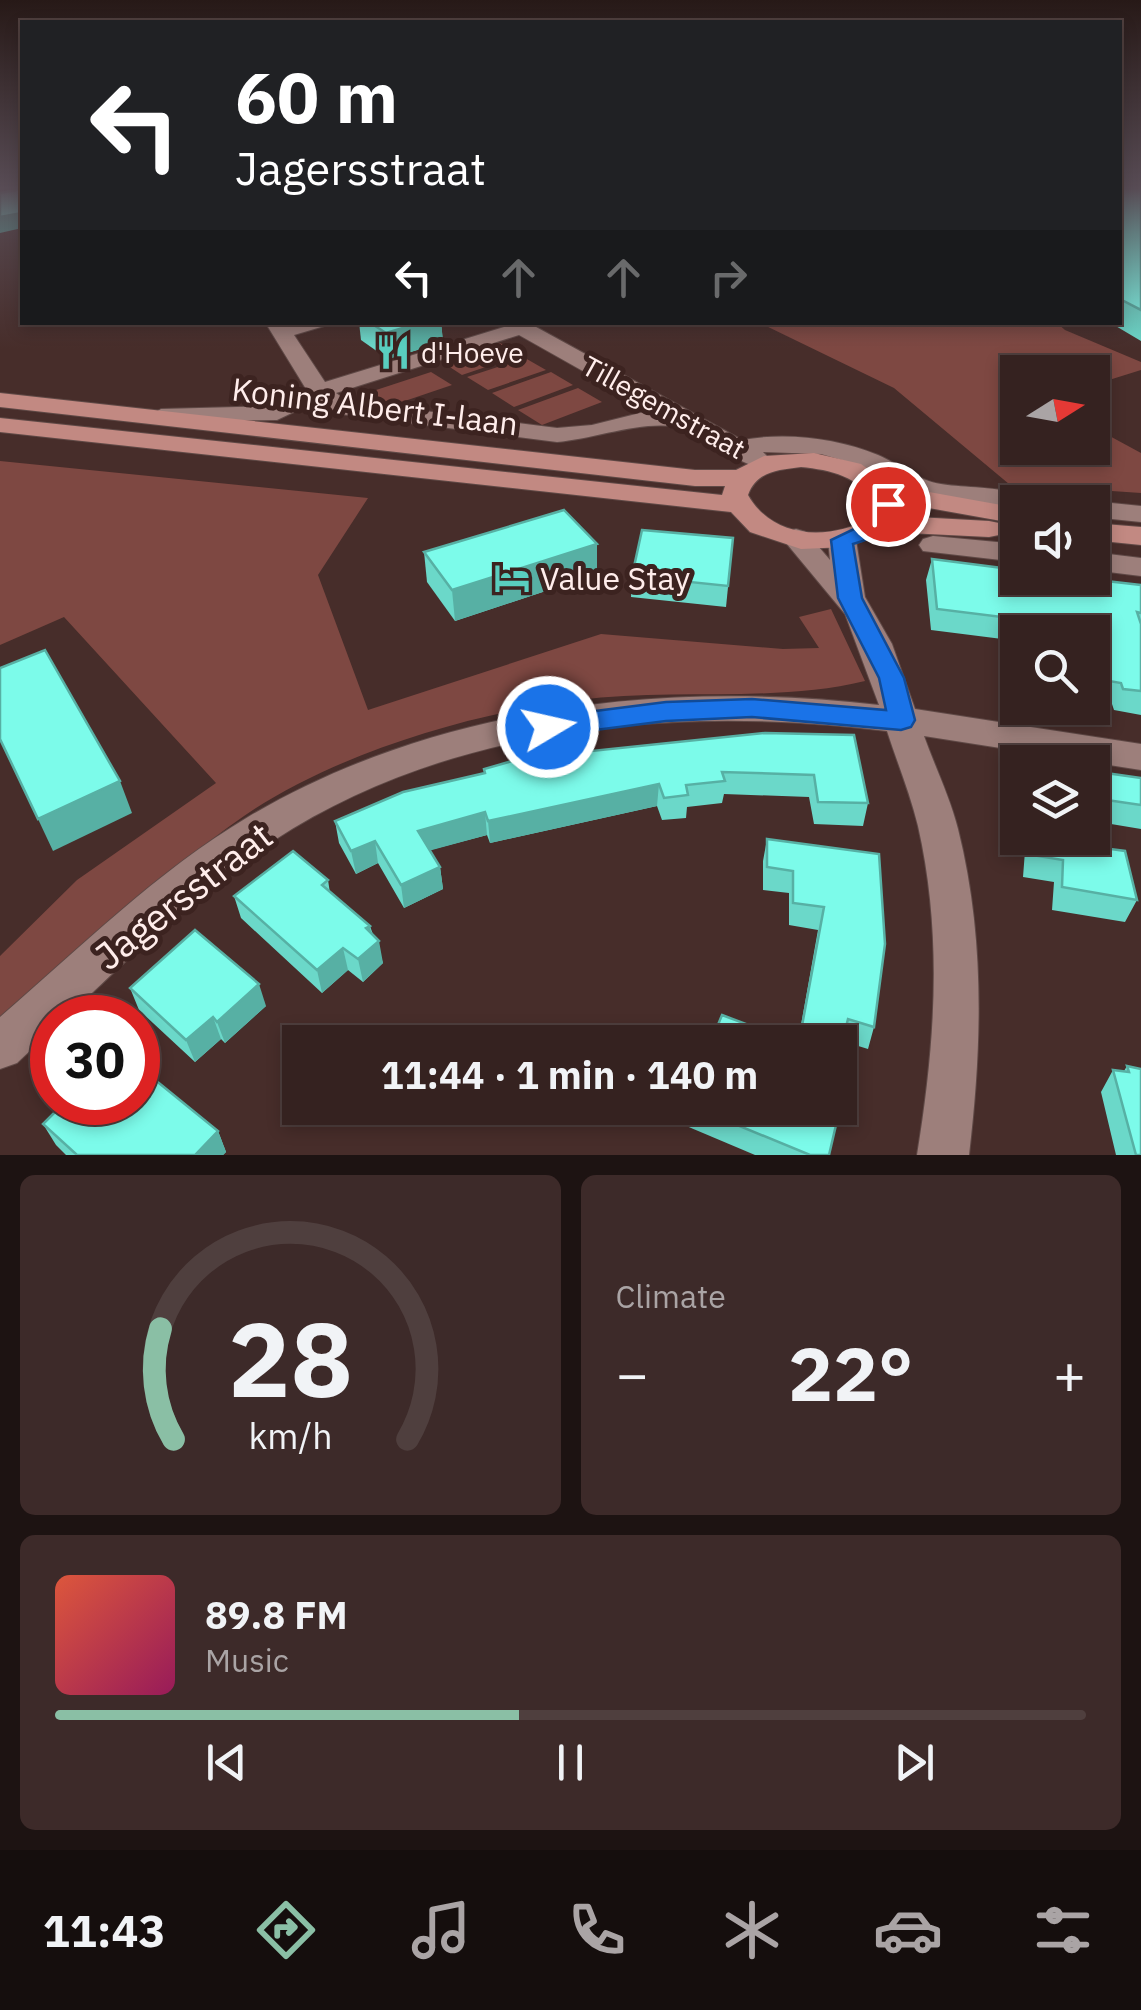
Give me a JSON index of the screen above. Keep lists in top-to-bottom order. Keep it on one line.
{"streets":{"main road":["Koning Albert I-laan"],"street":["Tillegemstraat","Jagersstraat"]},"crossings":[["Koning Albert I-laan","Tillegemstraat"]],"places":{"restaurant":["d'Hoeve"],"hotel":["Value Stay"]},"north":"right","page":{"turn":["60 m","Jagersstraat"],"limit":"30","trip":"11:44 · 1 min · 140 m","tile":"Climate","heat":["−","22°","+"],"song":["89.8 FM","Music"],"tabs":"11:43","gauge":["28","km/h"]}}
